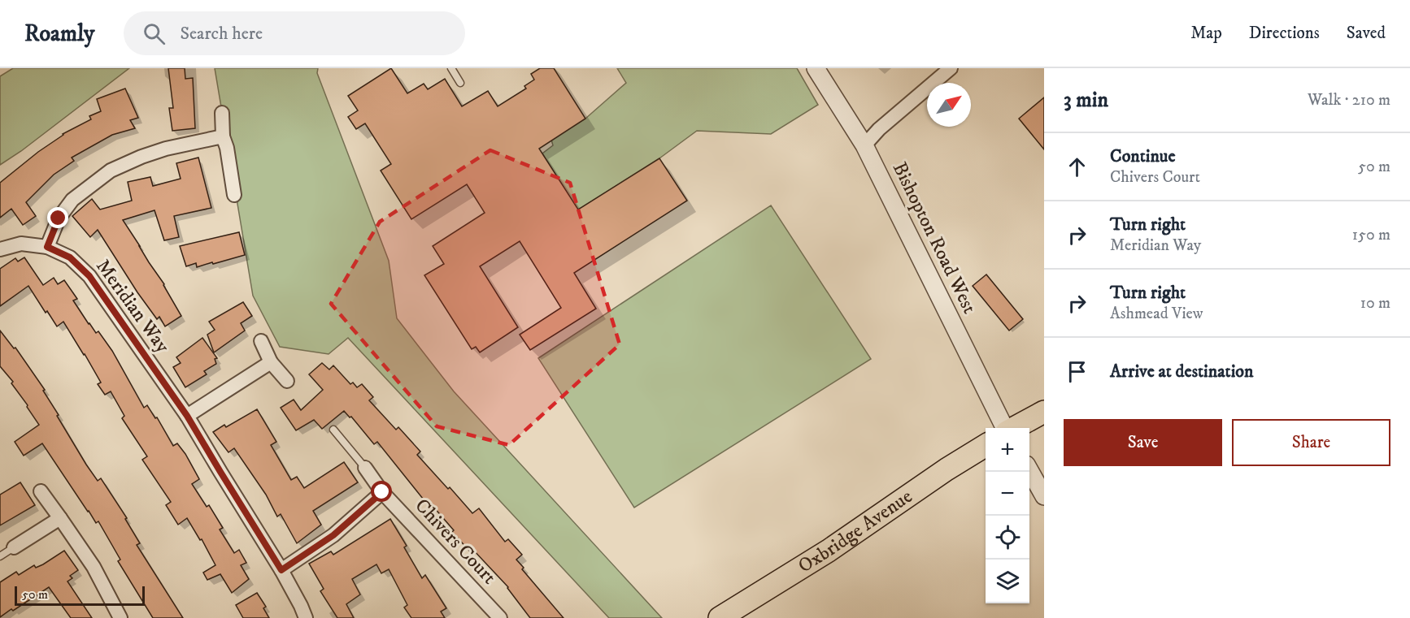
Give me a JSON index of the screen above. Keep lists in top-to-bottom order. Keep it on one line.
{"streets":{"main road":["Oxbridge Avenue"],"street":["Bishopton Road West","Meridian Way","Chivers Court"]},"scale_bar":"50 m","north":"top right","page":{"header":"Roamly","search":"Search here","nav":["Map","Directions","Saved"],"heading":["3 min","Walk · 210 m"],"list":[["Continue","Chivers Court","50 m"],["Turn right","Meridian Way","150 m"],["Turn right","Ashmead View","10 m"],"Arrive at destination"],"buttons":["Save","Share"],"map_buttons":["+","−"],"scale":"50 m"}}
